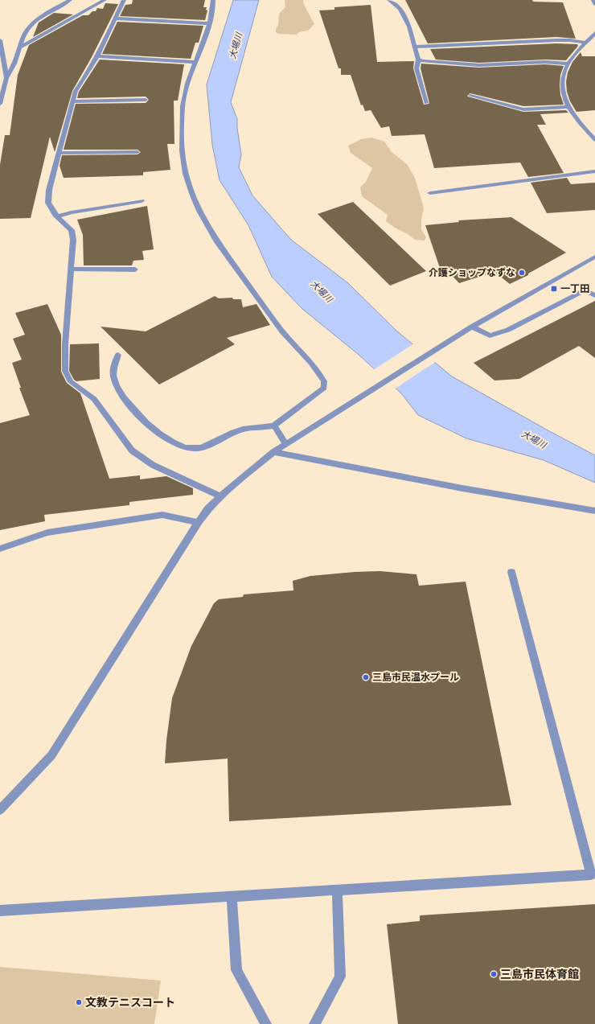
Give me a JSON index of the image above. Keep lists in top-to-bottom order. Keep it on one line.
{"water":["大場川"],"places":{"other":["介護ショップなずな","三島市民温水プール","三島市民体育館","文教テニスコート"],"transit":["一丁田"]}}
